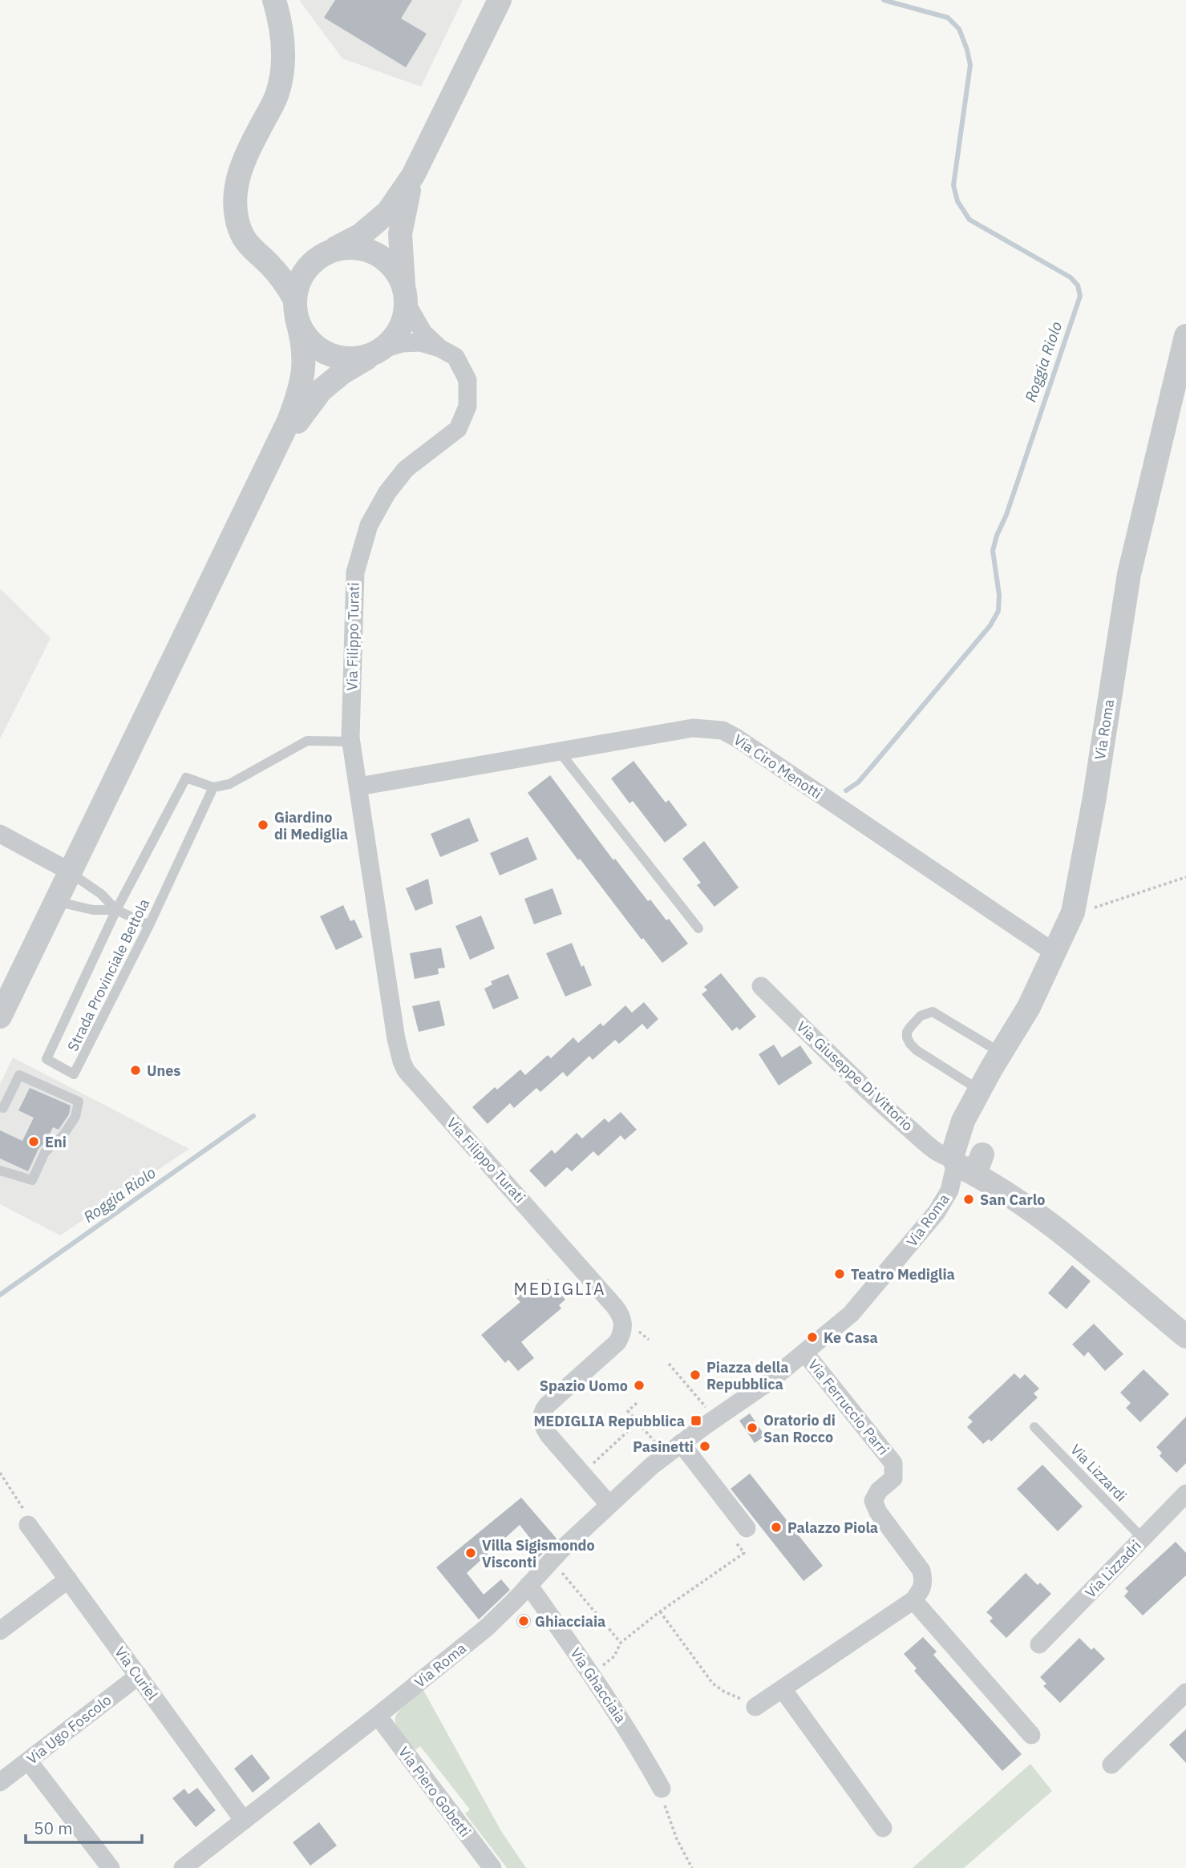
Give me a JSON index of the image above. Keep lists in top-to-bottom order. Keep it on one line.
{"streets":{"street":["Via Filippo Turati","Via Roma","Via Ciro Menotti","Via Giuseppe Di Vittorio","Via Ferruccio Parri","Via Lizzadri","Via Curiel","Via Ghacciaia","Via Ugo Foscolo","Via Piero Gobetti"],"lane":["Strada Provinciale Bettola","Via Lizzardi"]},"crossings":[["Via Filippo Turati","Via Roma"],["Via Filippo Turati","Via Ciro Menotti"],["Via Roma","Via Ciro Menotti"],["Via Roma","Via Giuseppe Di Vittorio"],["Via Roma","Via Ferruccio Parri"],["Via Roma","Via Curiel"],["Via Roma","Via Ghacciaia"],["Via Roma","Via Piero Gobetti"],["Via Lizzardi","Via Lizzadri"],["Via Curiel","Via Ugo Foscolo"]],"districts":["MEDIGLIA"],"water":["Roggia Riolo"],"places":{"other":["Giardino di Mediglia","Unes","Eni","San Carlo","Teatro Mediglia","Ke Casa","Piazza della Repubblica","Spazio Uomo","Oratorio di San Rocco","Pasinetti","Palazzo Piola","Villa Sigismondo Visconti","Ghiacciaia"],"transit":["MEDIGLIA Repubblica"]},"scale_bar":"50 m"}
